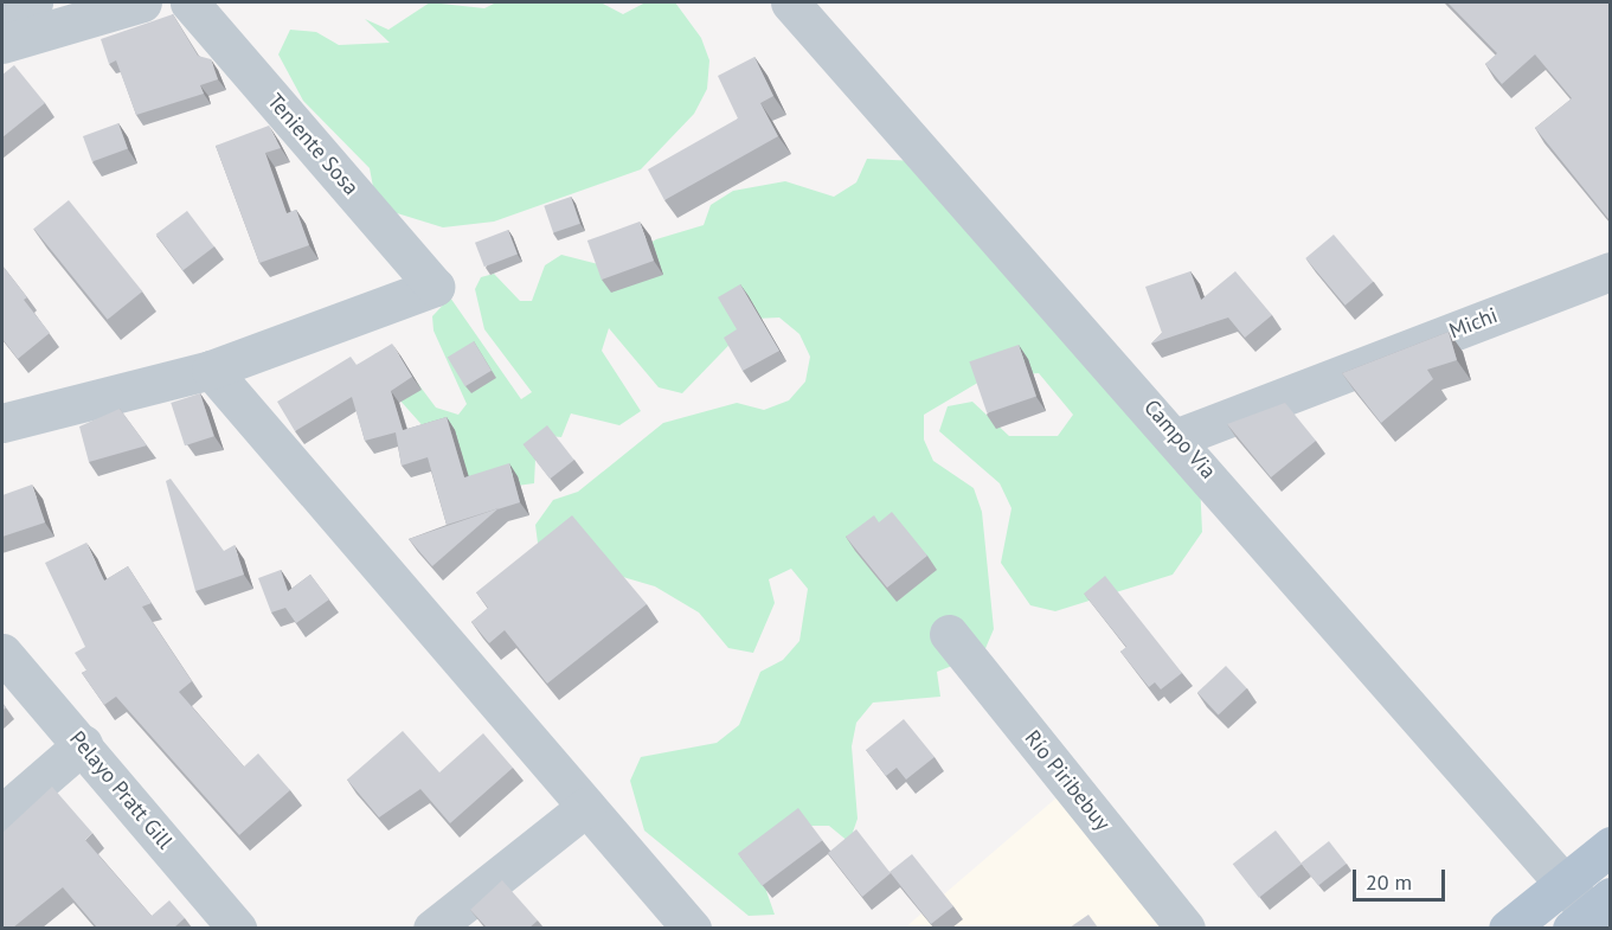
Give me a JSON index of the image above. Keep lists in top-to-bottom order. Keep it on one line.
{"streets":{"street":["Teniente Sosa","Michi","Campo Via","Río Piribebuy","Pelayo Pratt Gill"]},"crossings":[["Michi","Campo Via"]],"scale_bar":"20 m"}
